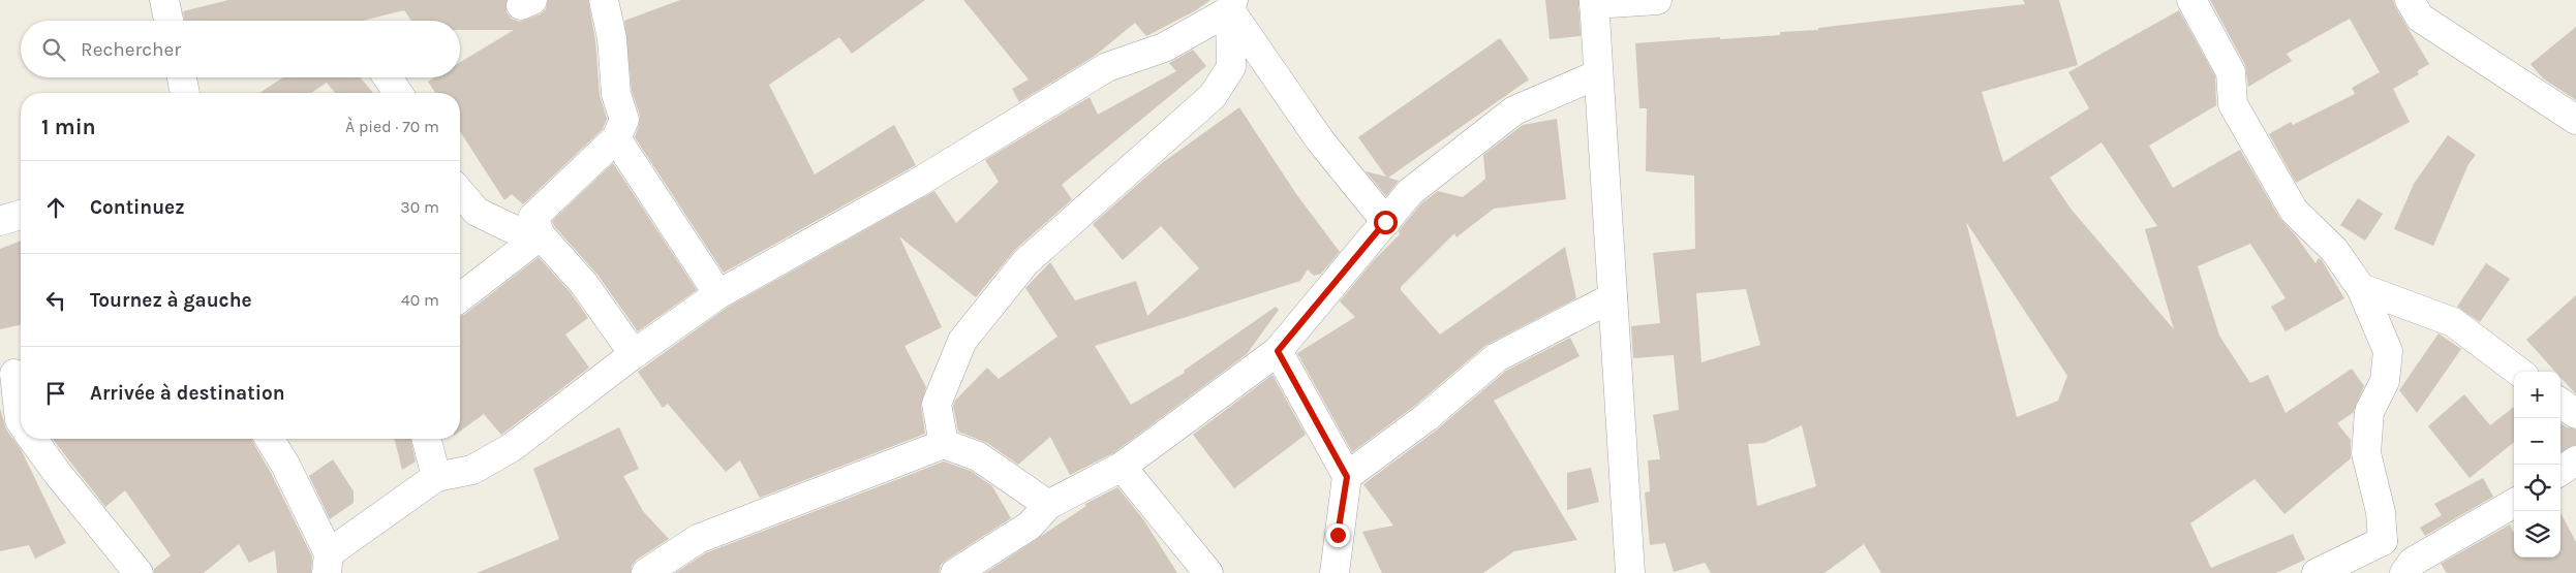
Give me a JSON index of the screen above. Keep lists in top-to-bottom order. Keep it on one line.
{"page":{"search":"Rechercher","heading":["1 min","À pied · 70 m"],"list":[["Continuez","30 m"],["Tournez à gauche","40 m"],"Arrivée à destination"],"map_buttons":["+","−"]}}
